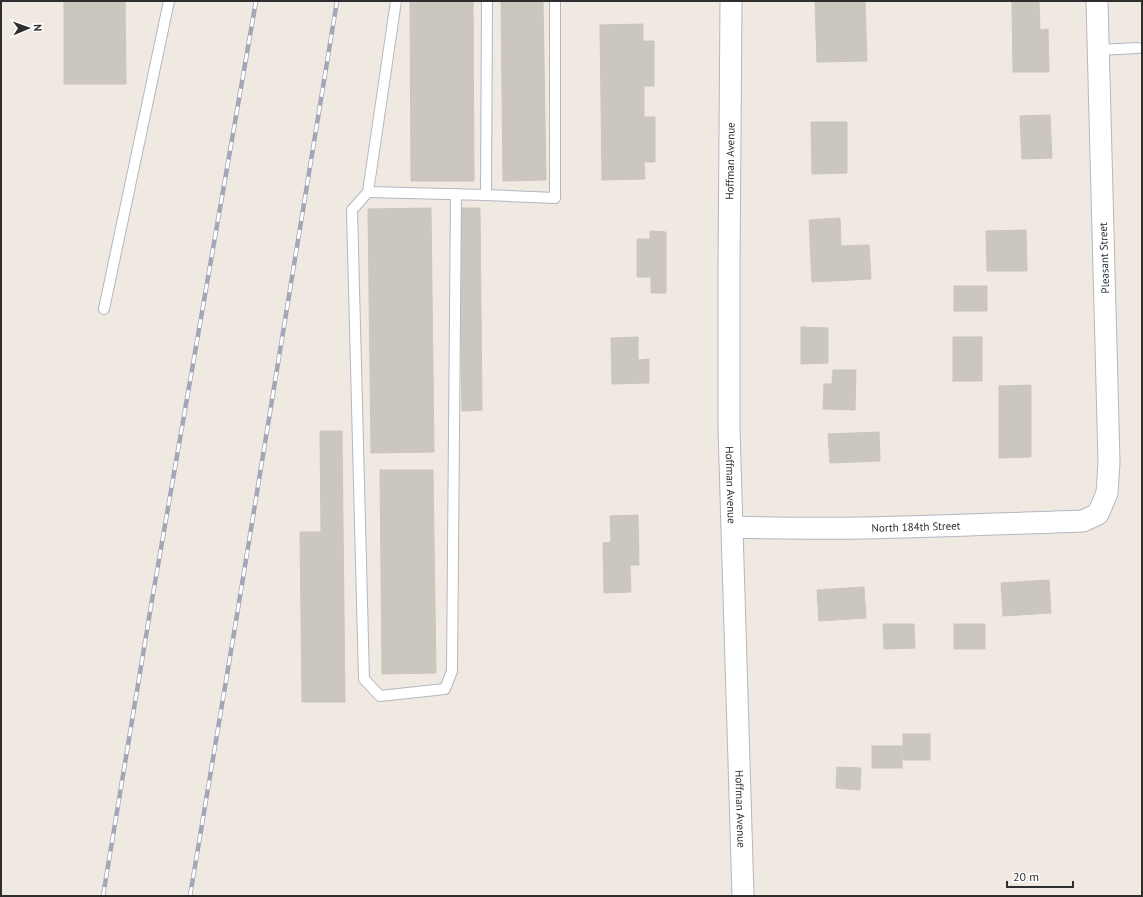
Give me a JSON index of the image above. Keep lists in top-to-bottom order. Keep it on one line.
{"streets":{"street":["Hoffman Avenue","Pleasant Street","North 184th Street"]},"crossings":[["Hoffman Avenue","North 184th Street"],["Pleasant Street","North 184th Street"]],"scale_bar":"20 m","north":"right"}
